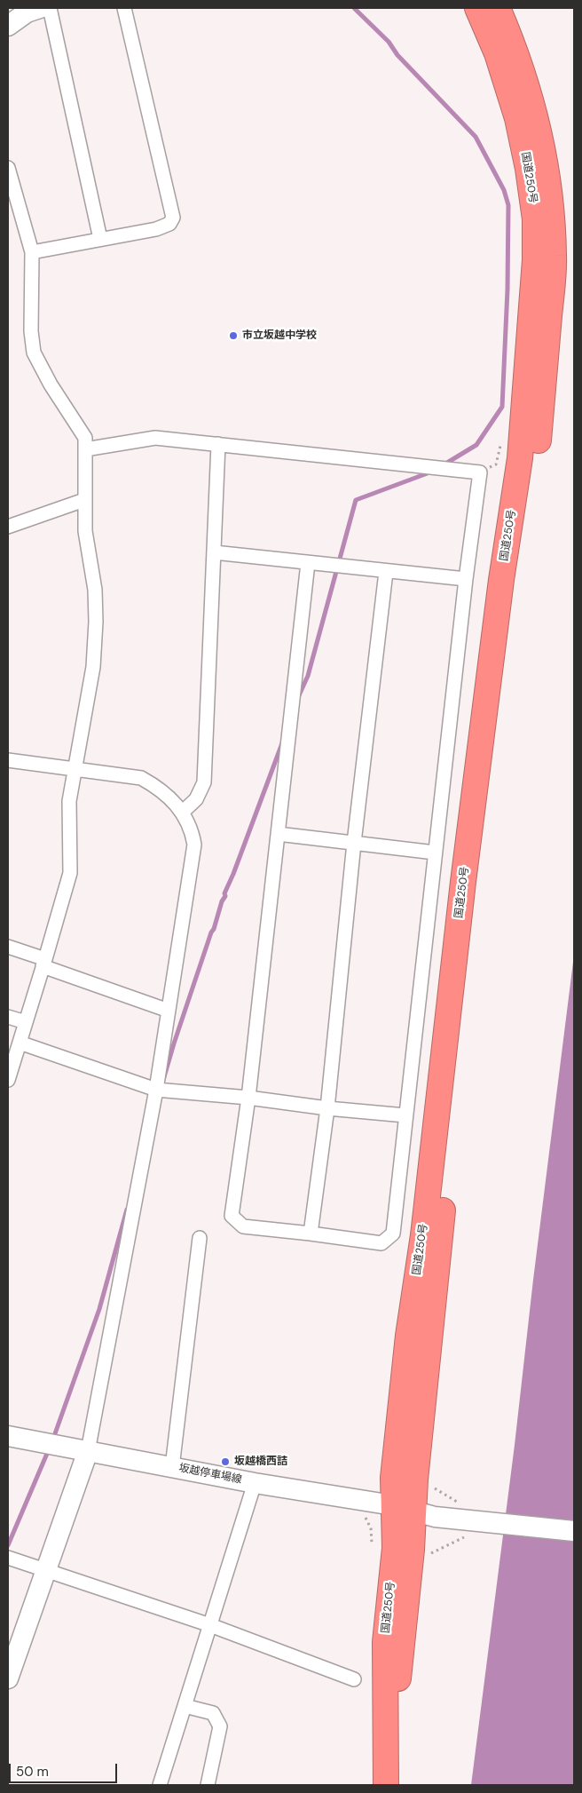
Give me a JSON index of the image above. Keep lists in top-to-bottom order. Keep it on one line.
{"streets":{"highway":["国道250号"],"street":["坂越停車場線"]},"crossings":[["国道250号","坂越停車場線"]],"places":["市立坂越中学校","坂越橋西詰"],"scale_bar":"50 m"}
